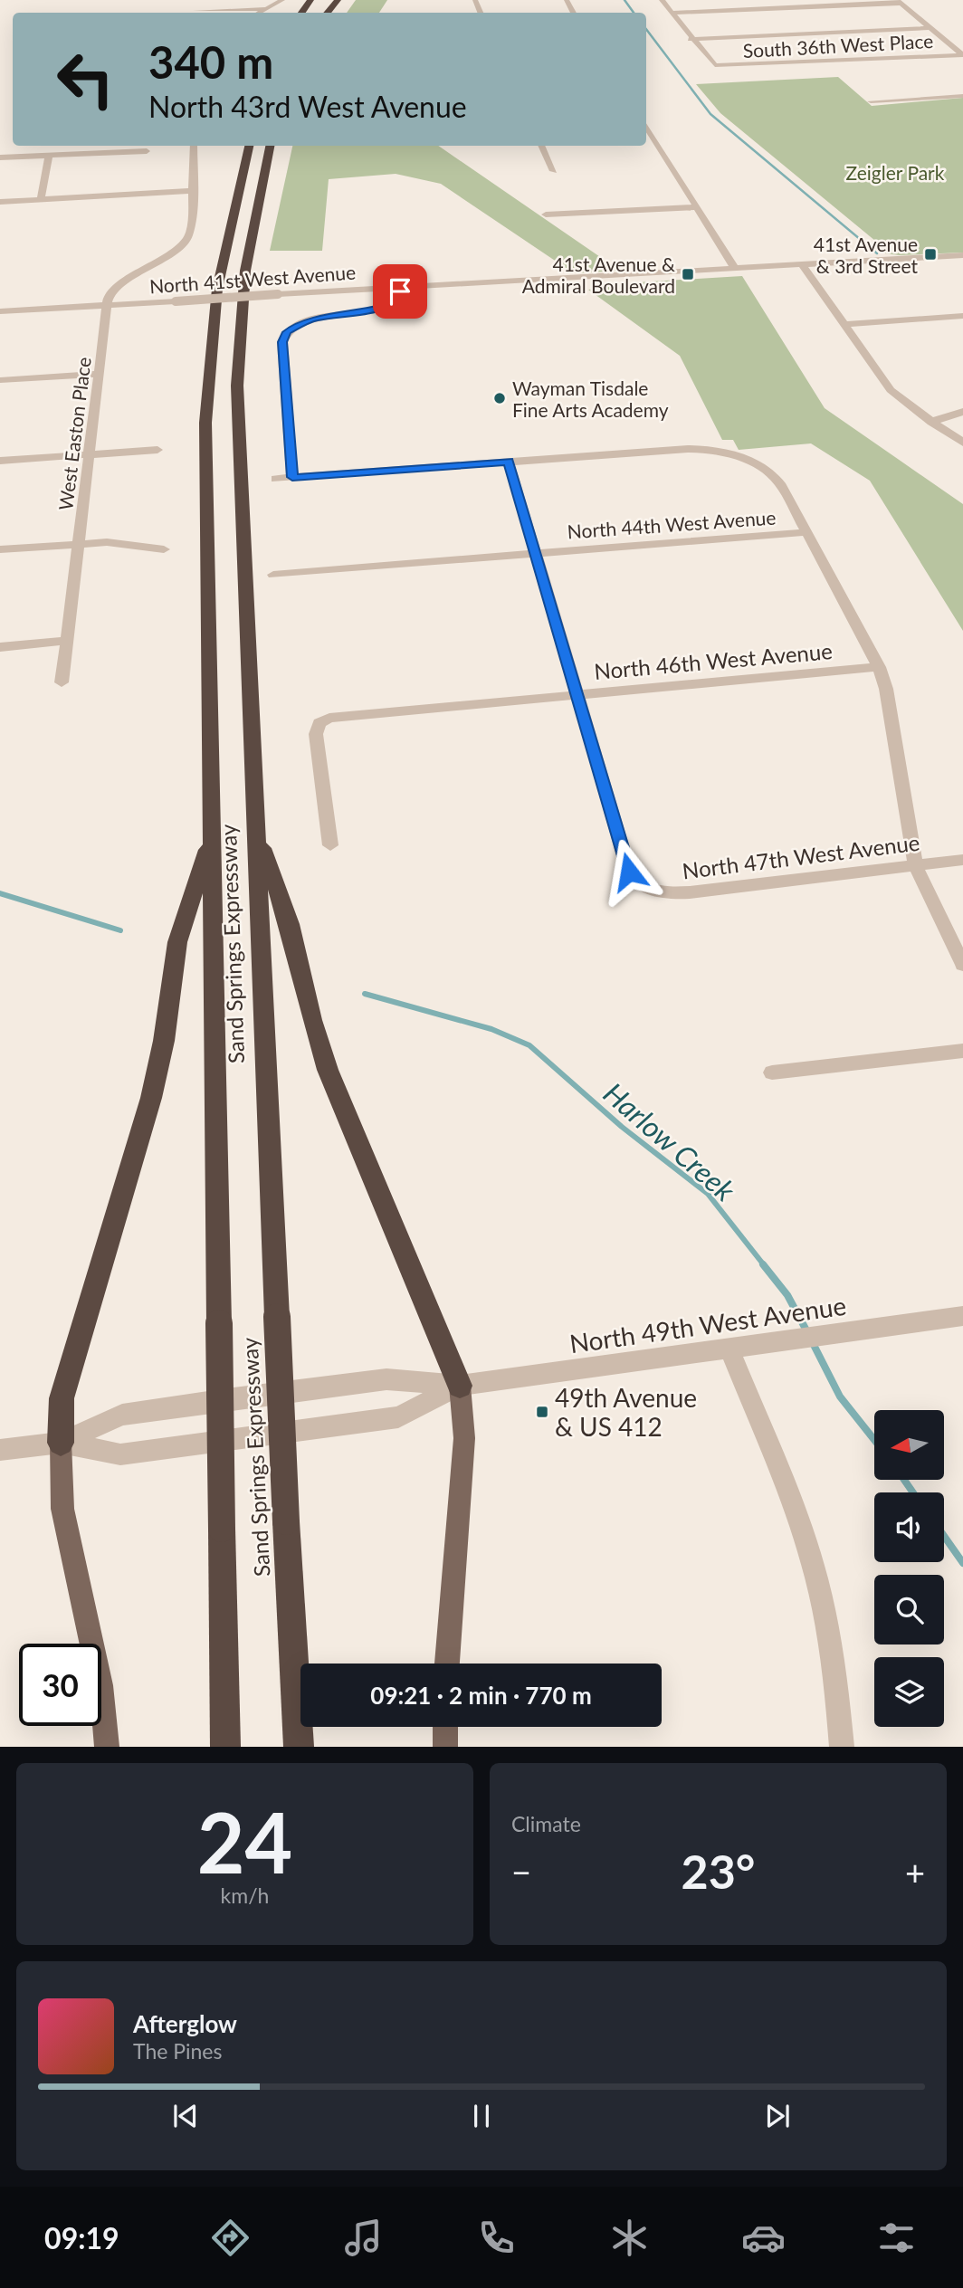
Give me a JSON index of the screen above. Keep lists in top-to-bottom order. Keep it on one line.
{"streets":{"highway":["Sand Springs Expressway"],"street":["South 36th West Place","North 41st West Avenue","West Easton Place","North 44th West Avenue","North 46th West Avenue","North 47th West Avenue","North 49th West Avenue"]},"crossings":[["North 41st West Avenue","West Easton Place"],["North 46th West Avenue","North 47th West Avenue"]],"water":["Harlow Creek"],"parks":["Zeigler Park"],"places":{"transit":["41st Avenue & 3rd Street","41st Avenue & Admiral Boulevard","49th Avenue & US 412"],"other":["Wayman Tisdale Fine Arts Academy"]},"north":"left","page":{"turn":["340 m","North 43rd West Avenue"],"limit":"30","trip":"09:21 · 2 min · 770 m","tile":[["24","km/h"],"Climate"],"heat":["−","23°","+"],"song":["Afterglow","The Pines"],"tabs":"09:19"}}
